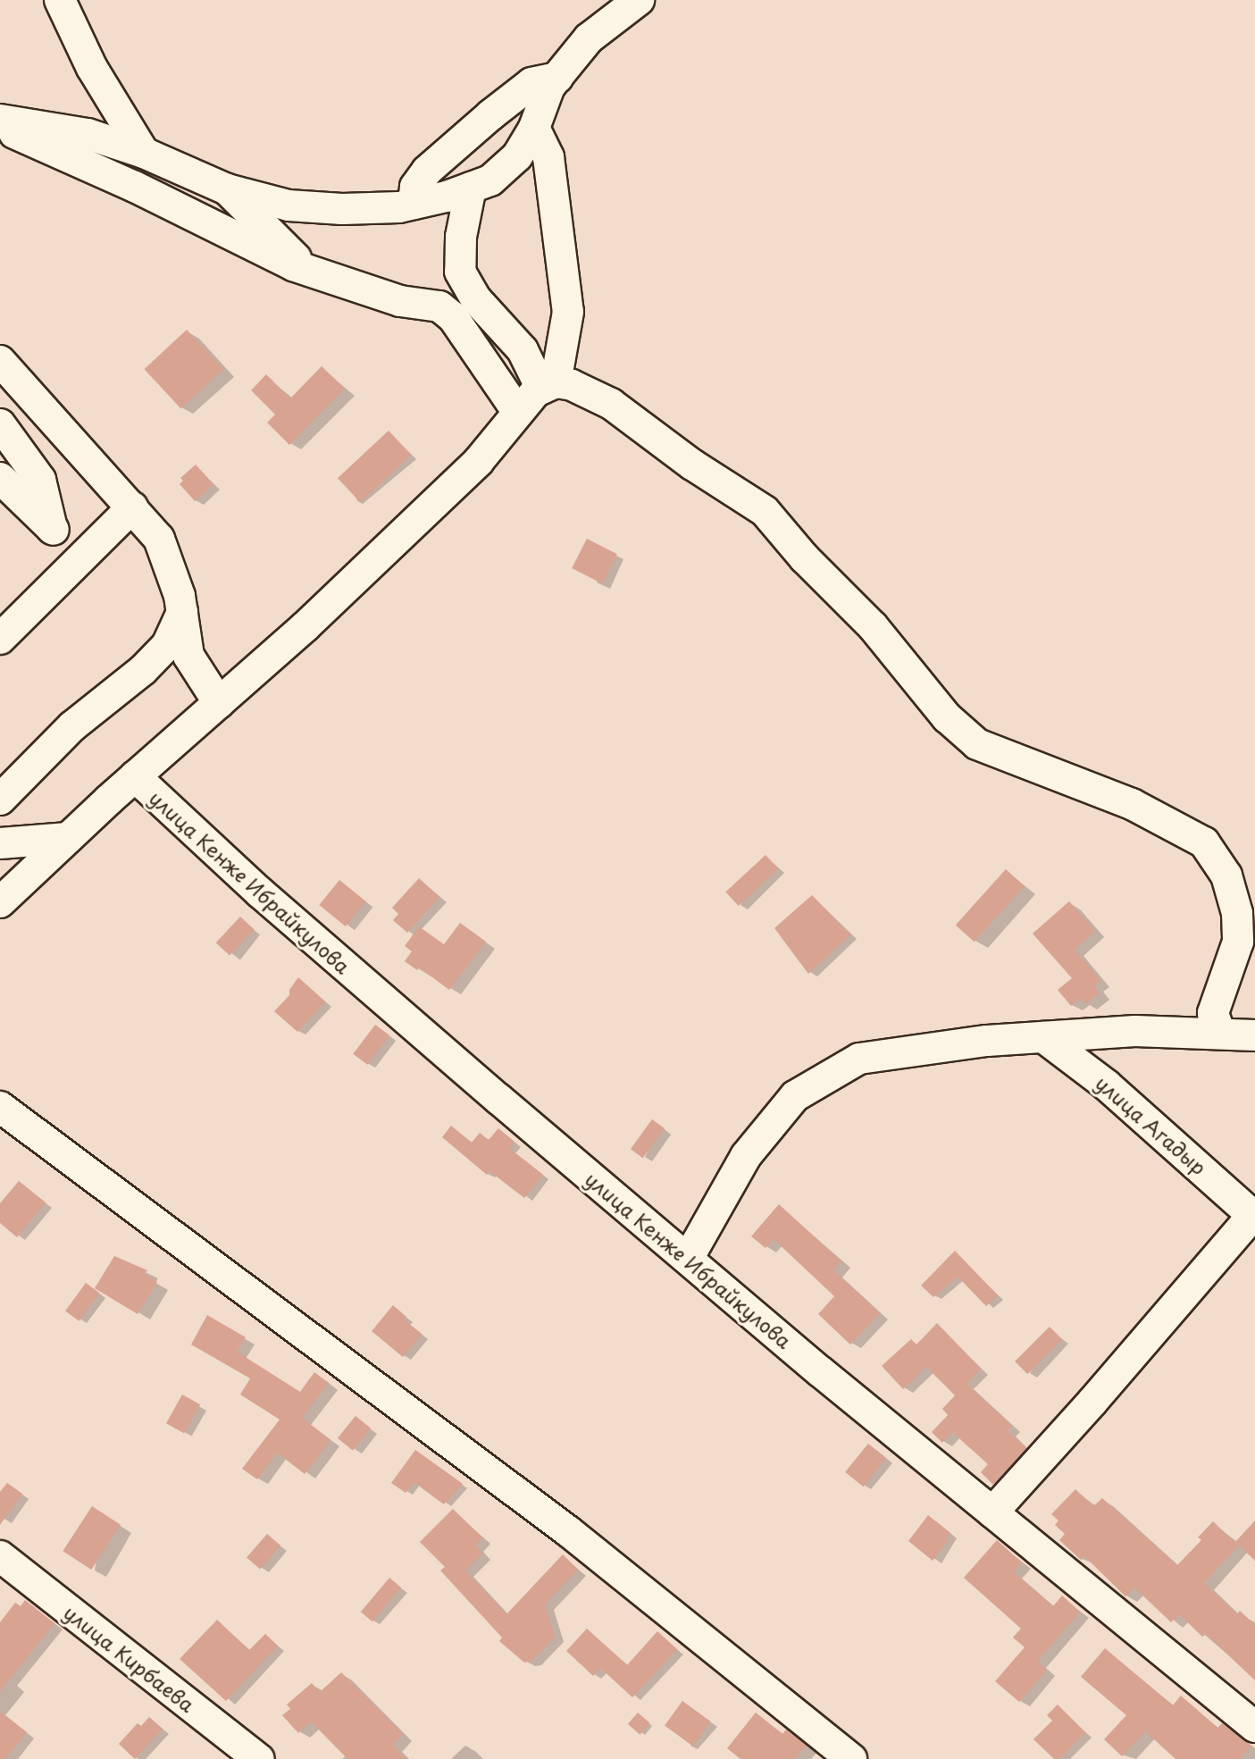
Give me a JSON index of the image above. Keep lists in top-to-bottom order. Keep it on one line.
{"streets":{"street":["улица Кенже Ибрайкулова","улица Агадыр","улица Кирбаева"]}}
